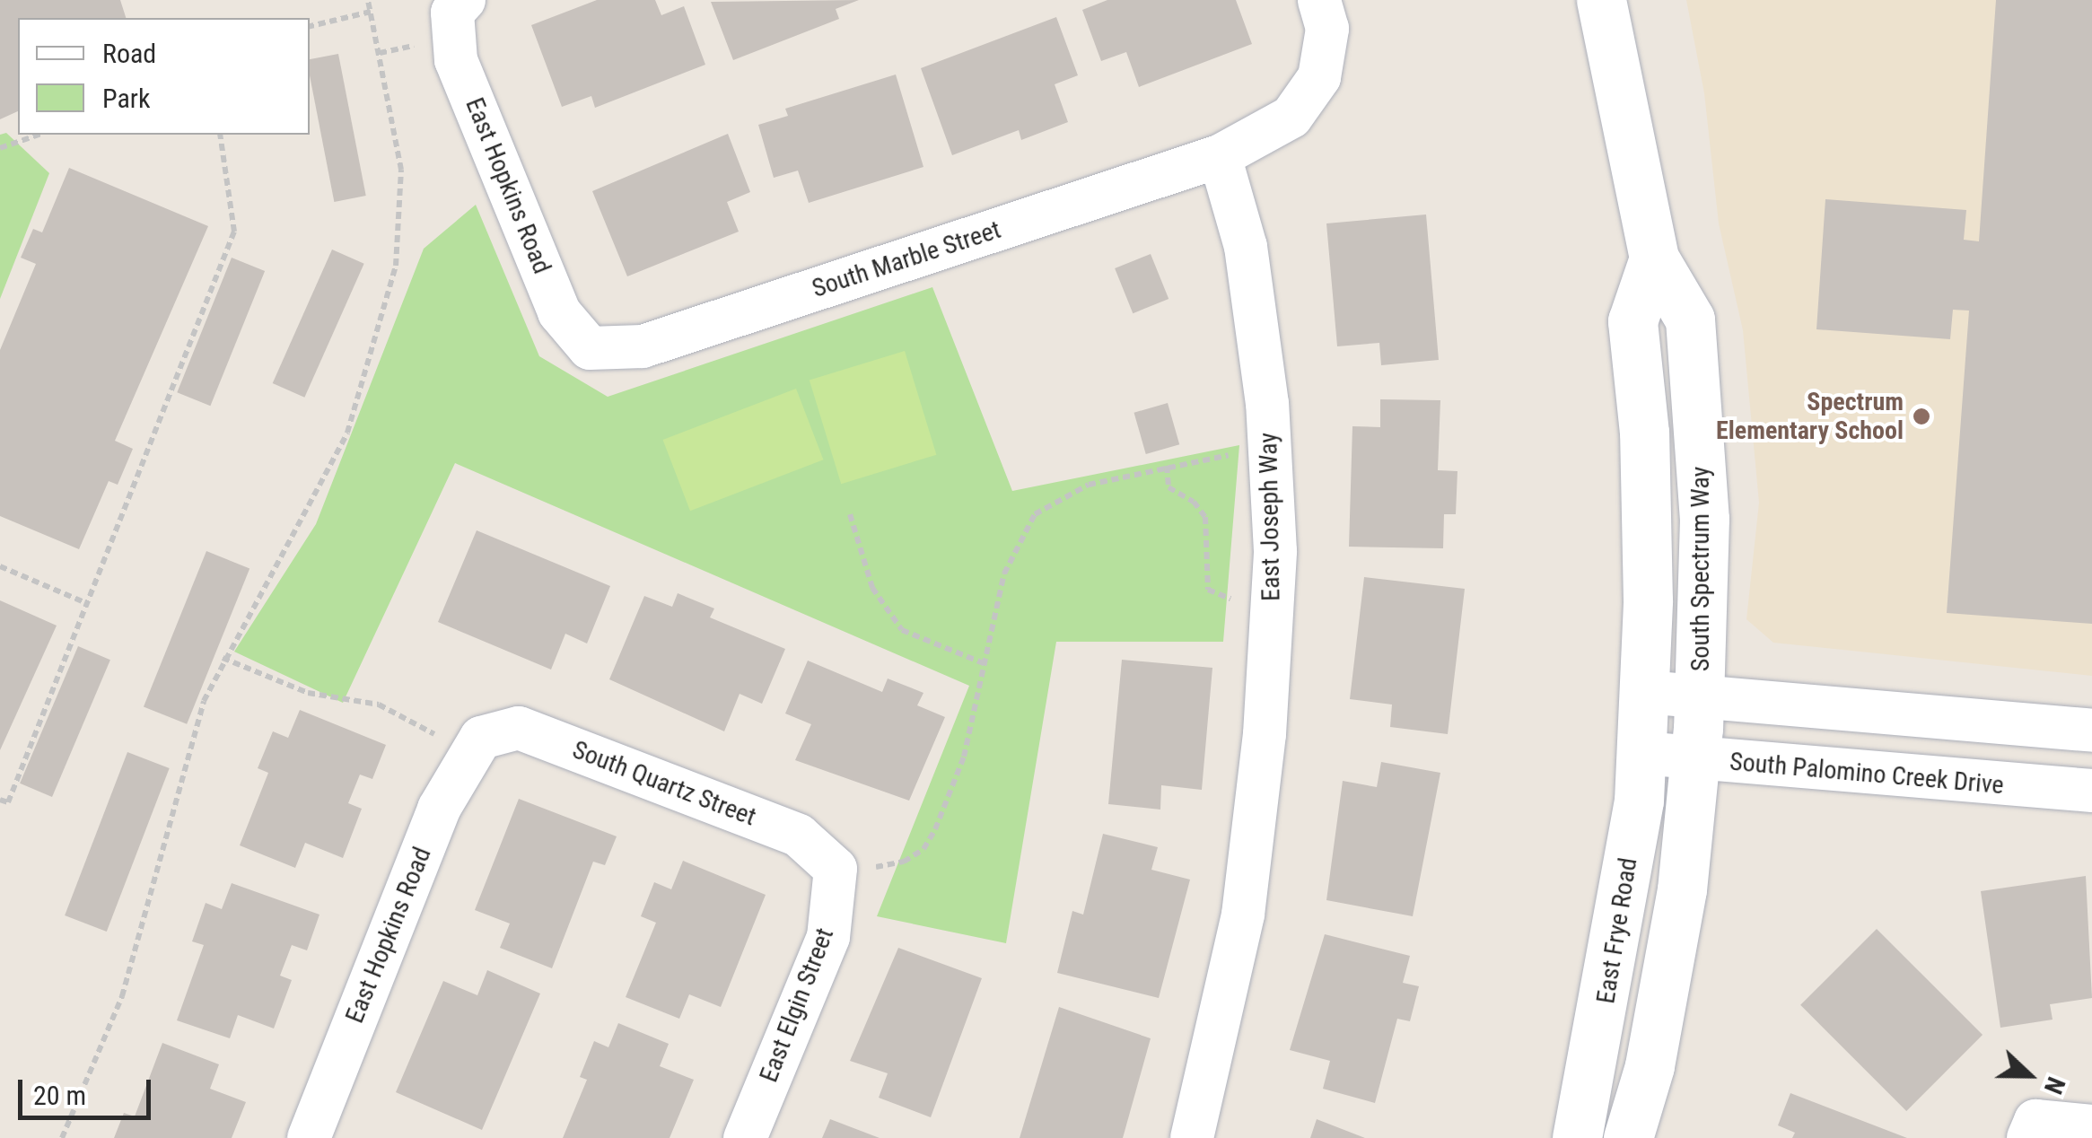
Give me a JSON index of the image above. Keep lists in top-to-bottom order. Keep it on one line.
{"streets":{"street":["East Hopkins Road","South Marble Street","East Joseph Way","South Spectrum Way","South Palomino Creek Drive","South Quartz Street","East Frye Road","East Elgin Street"]},"crossings":[["East Hopkins Road","South Marble Street"],["East Hopkins Road","South Quartz Street"],["South Marble Street","East Joseph Way"],["South Spectrum Way","South Palomino Creek Drive"],["South Palomino Creek Drive","East Frye Road"],["South Quartz Street","East Elgin Street"]],"places":["Spectrum Elementary School"],"legend":["Road","Park"],"scale_bar":"20 m","north":"right"}
